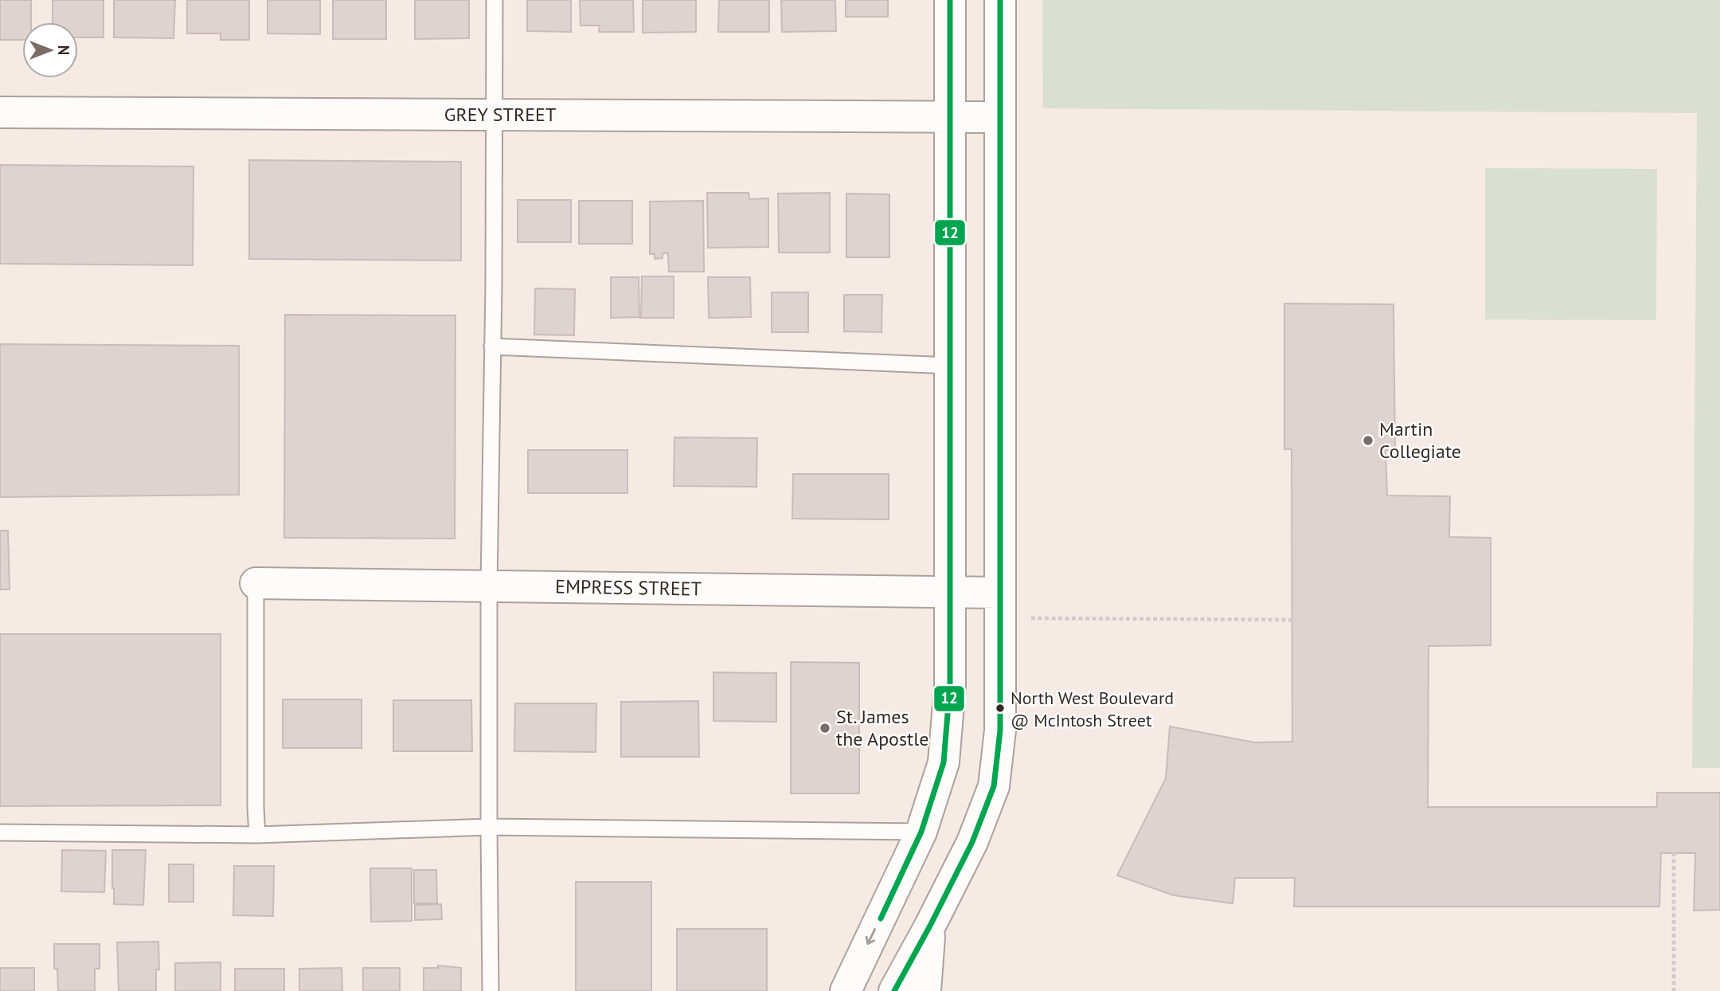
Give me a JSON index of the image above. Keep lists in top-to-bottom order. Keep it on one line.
{"streets":{"street":["GREY STREET","EMPRESS STREET"]},"places":["Martin Collegiate","North West Boulevard @ McIntosh Street","St. James the Apostle"],"lines":["transit line 12"],"north":"right"}
